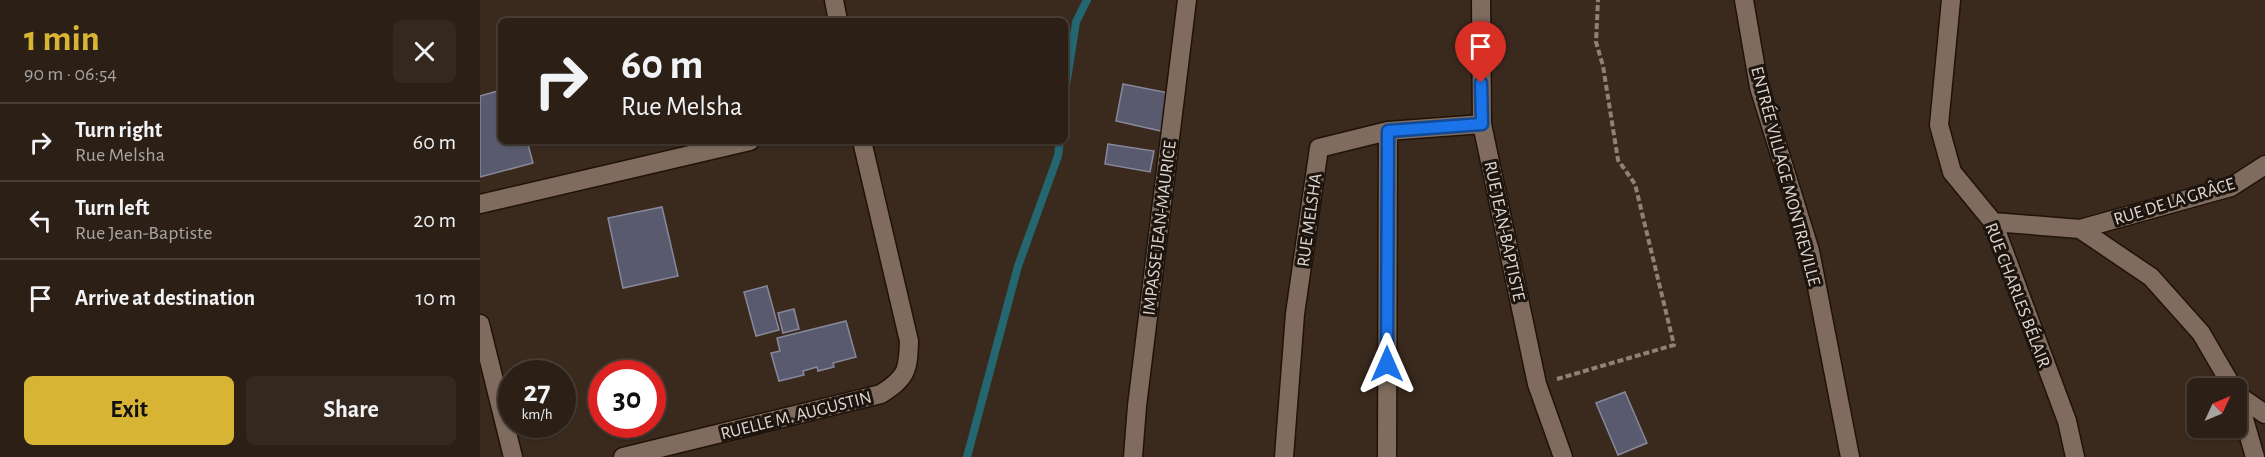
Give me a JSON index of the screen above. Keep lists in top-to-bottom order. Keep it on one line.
{"streets":{"street":["ENTRÉE VILLAGE MONTREVILLE","RUE DE LA GRÂCE","RUE MELSHA","IMPASSE JEAN-MAURICE","RUE JEAN-BAPTISTE","RUE CHARLES BÉLAIR","RUELLE M. AUGUSTIN"]},"crossings":[["RUE DE LA GRÂCE","RUE CHARLES BÉLAIR"],["RUE MELSHA","RUE JEAN-BAPTISTE"]],"north":"top right","page":{"heading":["1 min","90 m · 06:54"],"turn":["60 m","Rue Melsha"],"list":[{"name":"Turn right","note":"Rue Melsha","value":"60 m"},{"name":"Turn left","note":"Rue Jean-Baptiste","value":"20 m"},{"name":"Arrive at destination","value":"10 m"}],"speed":"27 km/h","limit":"30","buttons":["Exit","Share"]}}
